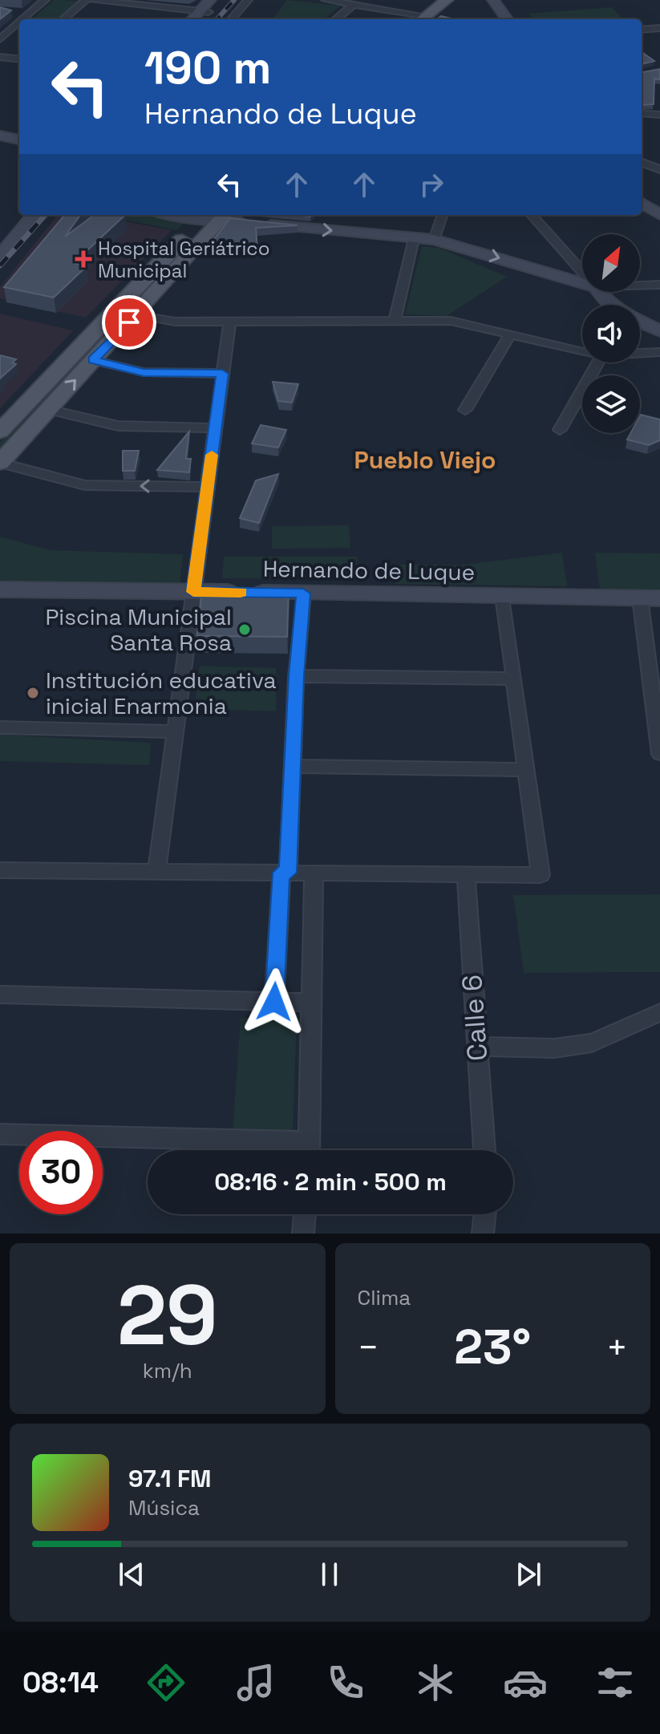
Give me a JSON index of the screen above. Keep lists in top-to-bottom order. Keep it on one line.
{"streets":{"street":["Hernando de Luque","Calle 6"]},"districts":["Pueblo Viejo"],"places":{"health":["Hospital Geriátrico Municipal"],"other":["Piscina Municipal Santa Rosa","Institución educativa inicial Enarmonia"]},"north":"top right","page":{"turn":["190 m","Hernando de Luque"],"limit":"30","trip":"08:16 · 2 min · 500 m","tile":[["29","km/h"],"Clima"],"heat":["−","23°","+"],"song":["97.1 FM","Música"],"tabs":"08:14"}}
